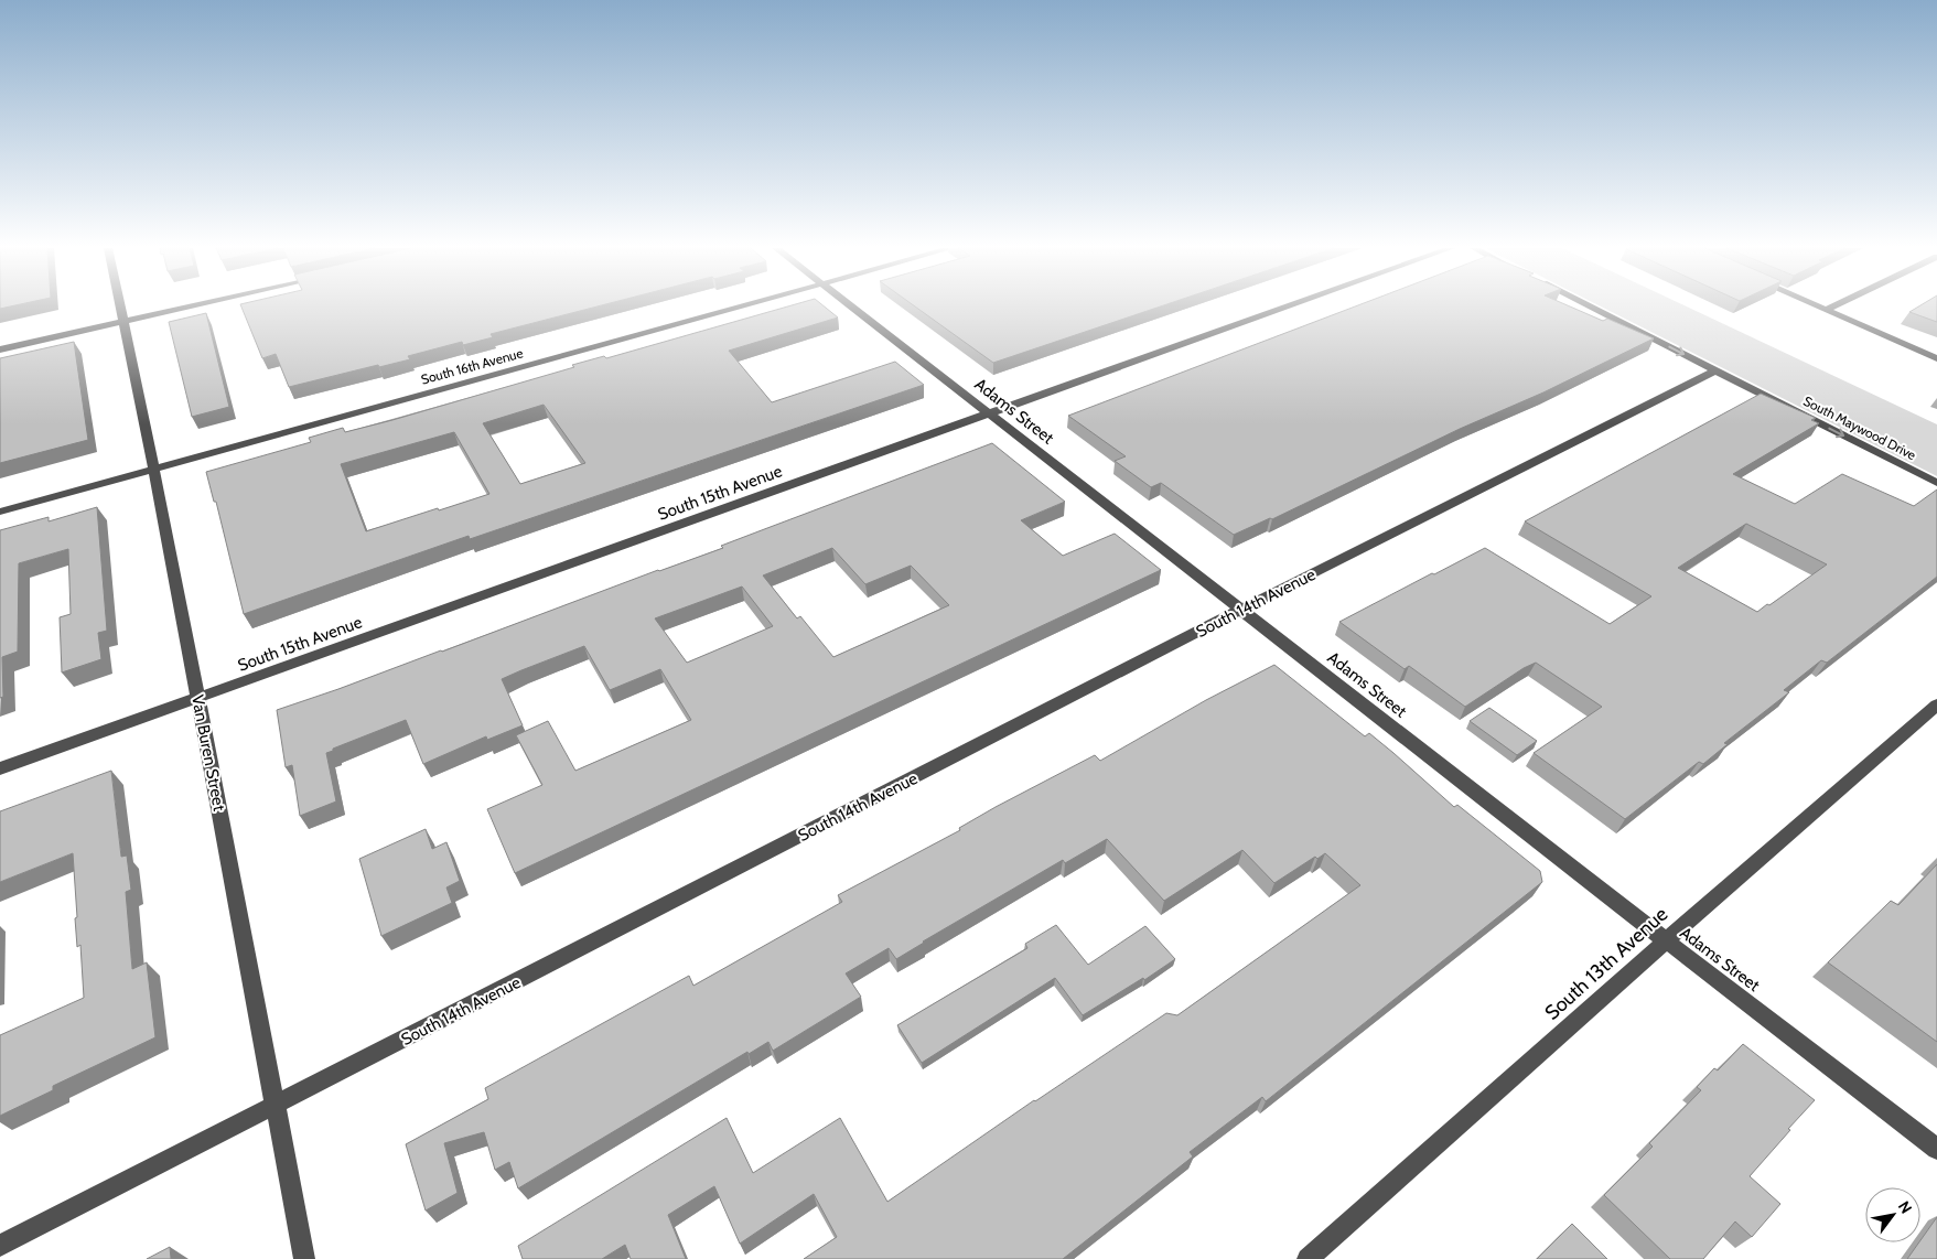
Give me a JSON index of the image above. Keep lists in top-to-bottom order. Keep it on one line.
{"streets":{"street":["South 16th Avenue","Adams Street","South Maywood Drive","South 15th Avenue","South 14th Avenue","Van Buren Street","South 13th Avenue"]},"crossings":[["South 16th Avenue","Van Buren Street"],["Adams Street","South 15th Avenue"],["Adams Street","South 14th Avenue"],["Adams Street","South 13th Avenue"],["South Maywood Drive","South 14th Avenue"],["South 15th Avenue","Van Buren Street"],["South 14th Avenue","Van Buren Street"]],"north":"top right"}
